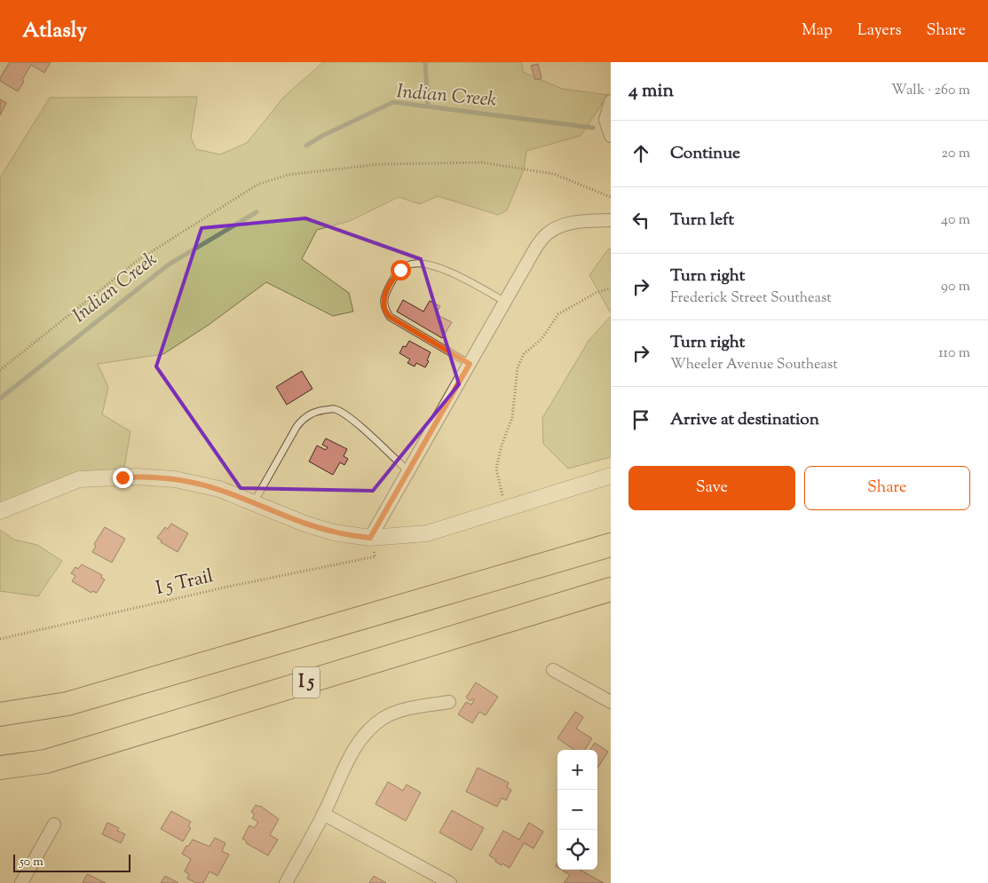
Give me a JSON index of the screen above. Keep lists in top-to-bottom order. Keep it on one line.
{"streets":{"highway":["I 5"],"path":["I 5 Trail"]},"water":["Indian Creek"],"scale_bar":"50 m","page":{"header":"Atlasly","nav":["Map","Layers","Share"],"heading":["4 min","Walk · 260 m"],"list":[["Continue","20 m"],["Turn left","40 m"],["Turn right","Frederick Street Southeast","90 m"],["Turn right","Wheeler Avenue Southeast","110 m"],"Arrive at destination"],"buttons":["Save","Share"],"map_buttons":["+","−"],"scale":"50 m"}}
